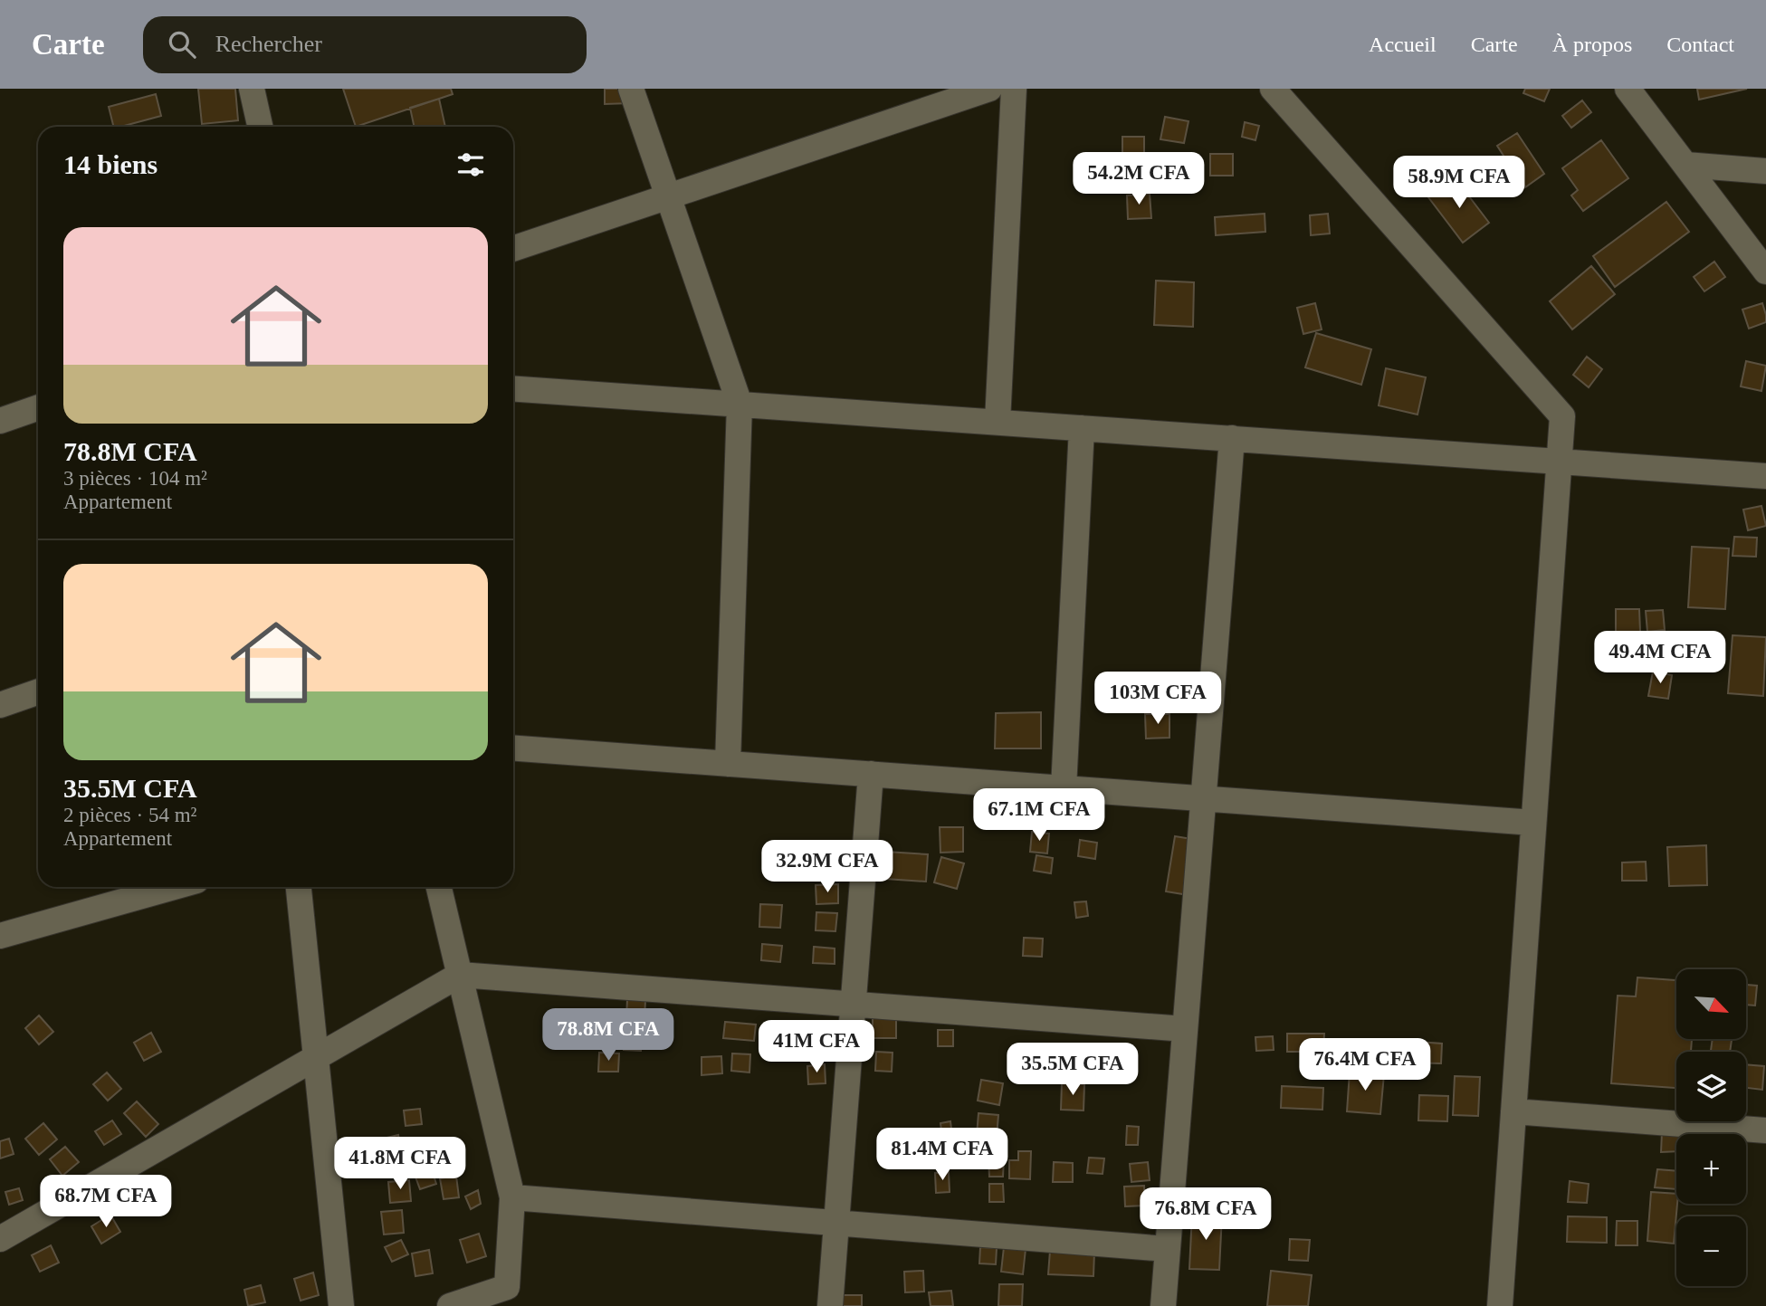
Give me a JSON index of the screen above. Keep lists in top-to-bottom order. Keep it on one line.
{"north":"bottom right","page":{"header":"Carte","search":"Rechercher","nav":["Accueil","Carte","À propos","Contact"],"heading":"14 biens","price":["54.2M CFA","58.9M CFA","49.4M CFA","103M CFA","67.1M CFA","32.9M CFA","78.8M CFA","41M CFA","76.4M CFA","35.5M CFA","81.4M CFA","41.8M CFA","68.7M CFA","76.8M CFA"],"list":[{"name":"78.8M CFA","note":"3 pièces · 104 m² · Appartement"},{"name":"35.5M CFA","note":"2 pièces · 54 m² · Appartement"}],"map_buttons":["+","−"]}}
